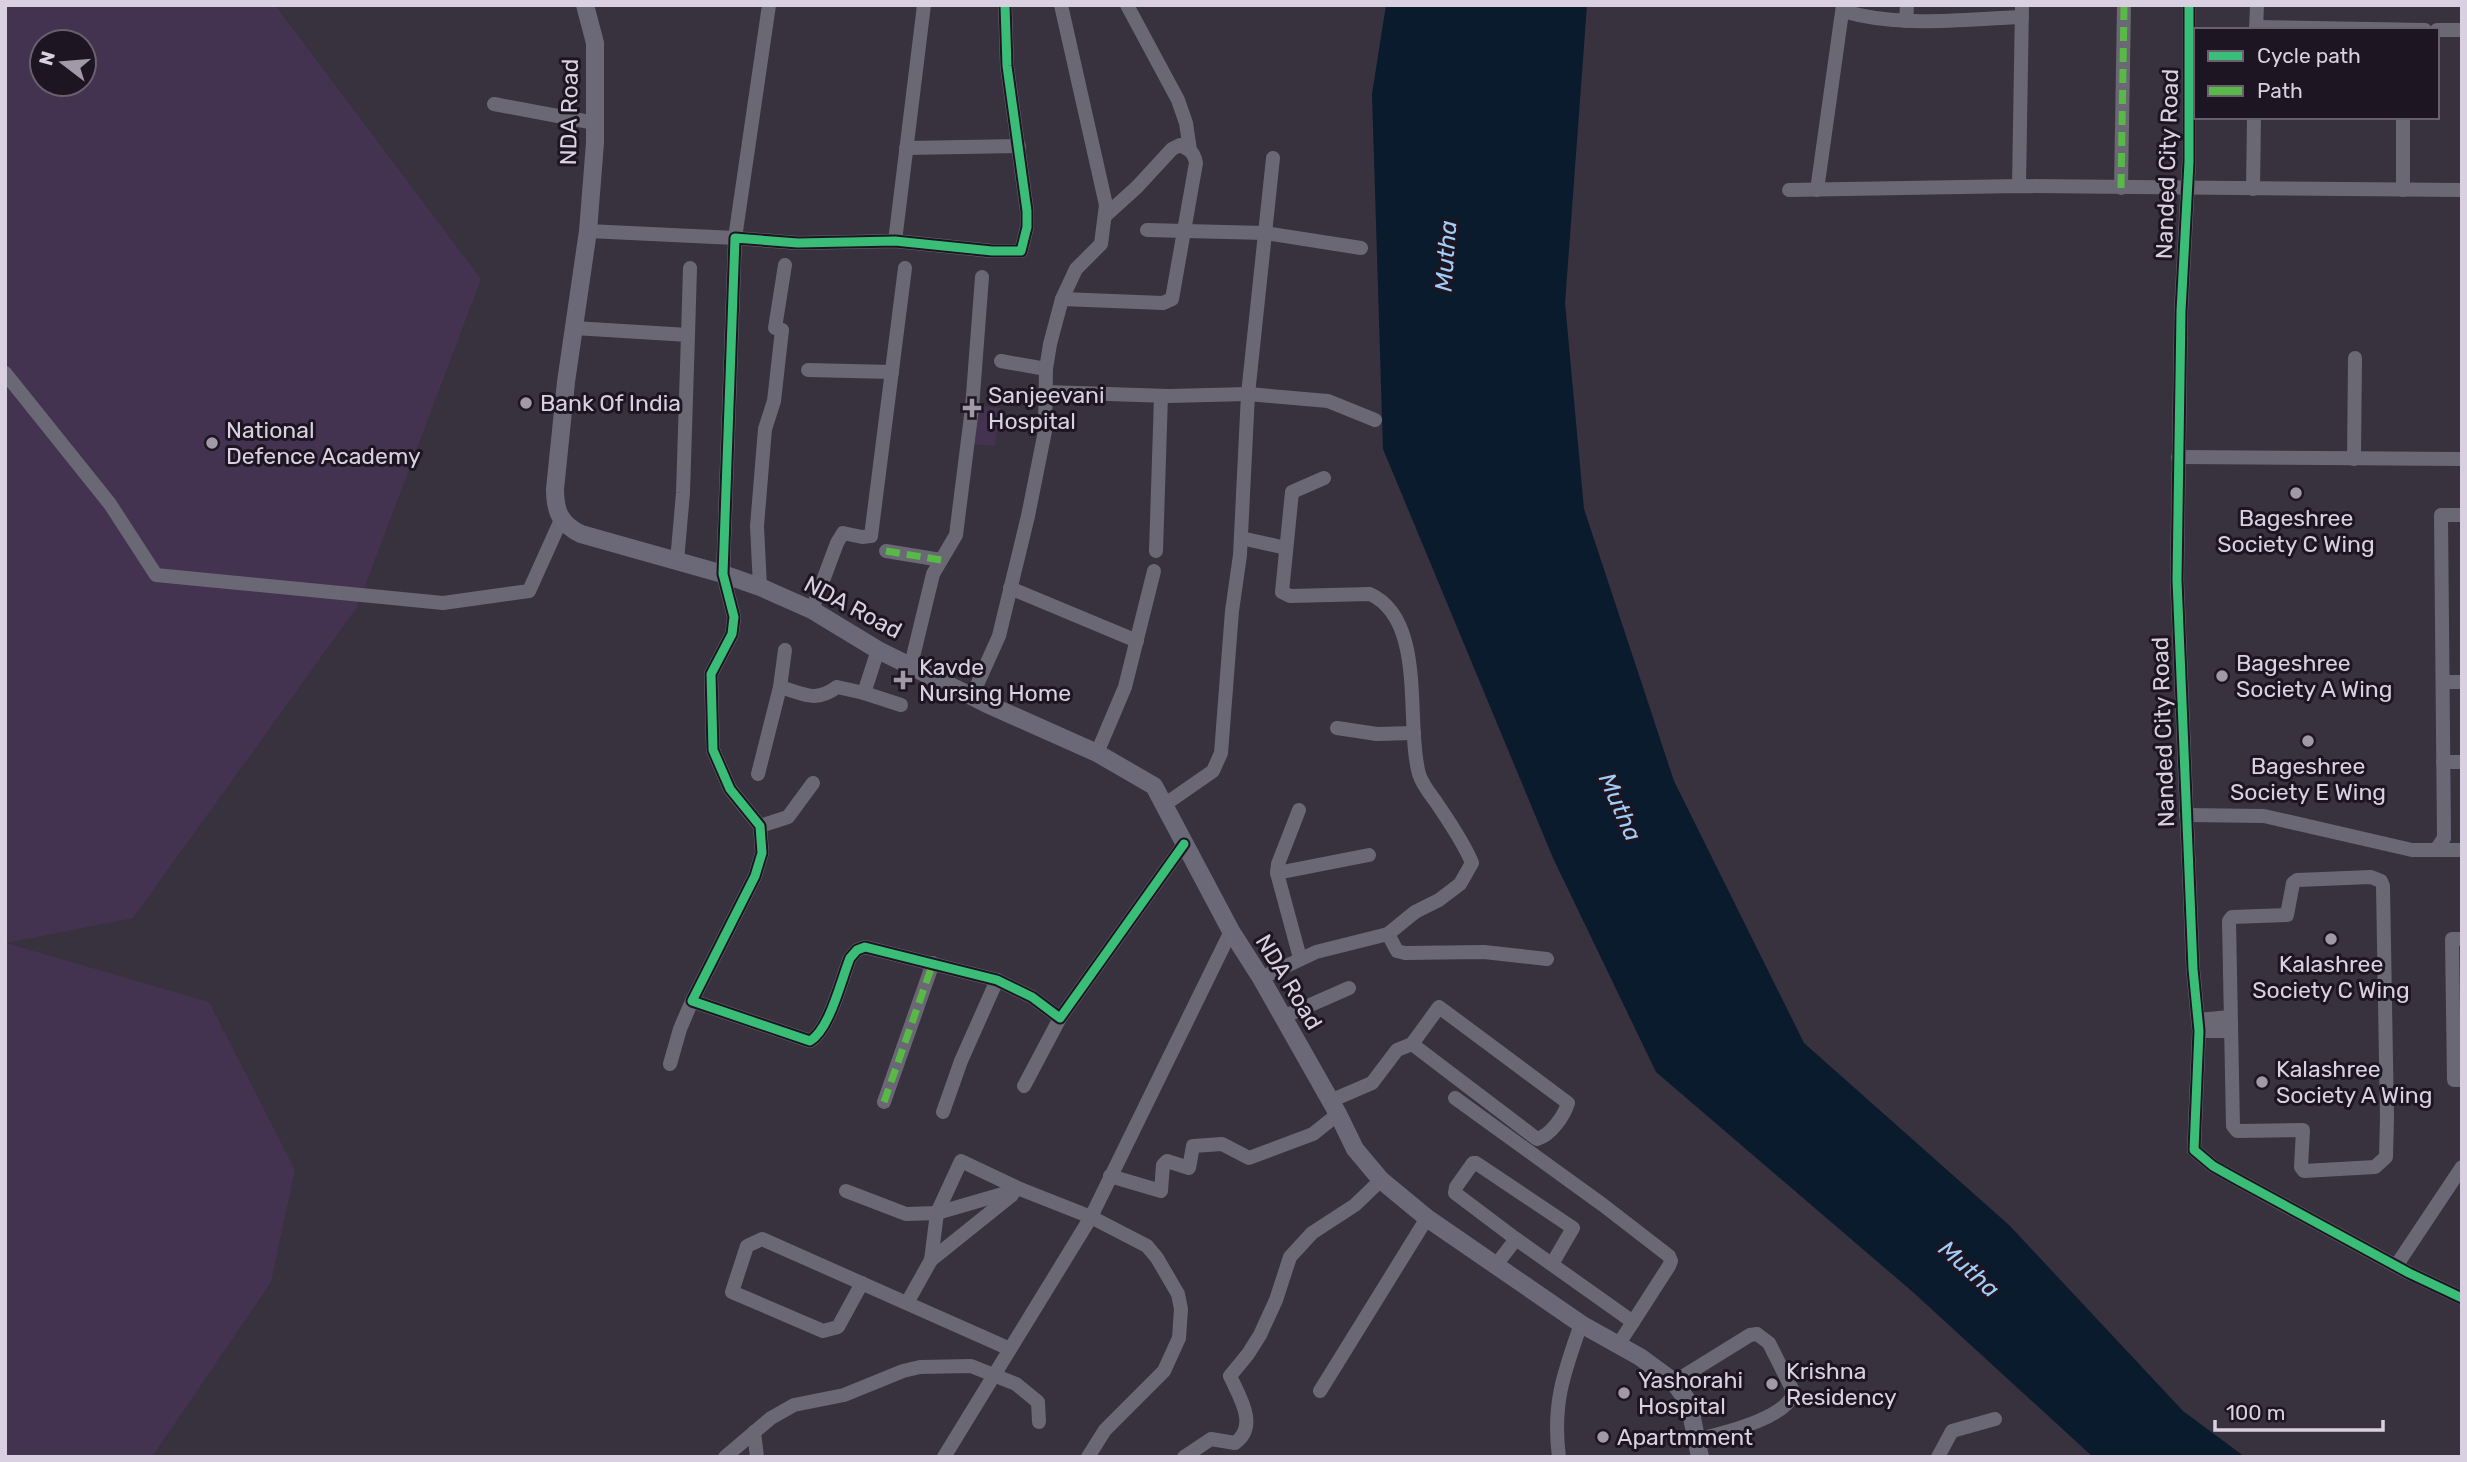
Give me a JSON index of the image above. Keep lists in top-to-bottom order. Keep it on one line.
{"streets":{"main road":["NDA Road"],"street":["Nanded City Road"]},"water":["Mutha"],"places":{"other":["Bank Of India","National Defence Academy","Bageshree Society C Wing","Bageshree Society A Wing","Bageshree Society E Wing","Kalashree Society C Wing","Kalashree Society A Wing","Krishna Residency","Yashorahi Hospital","Apartmment"],"health":["Sanjeevani Hospital","Kavde Nursing Home"]},"legend":["Cycle path","Path"],"scale_bar":"100 m","north":"left"}
